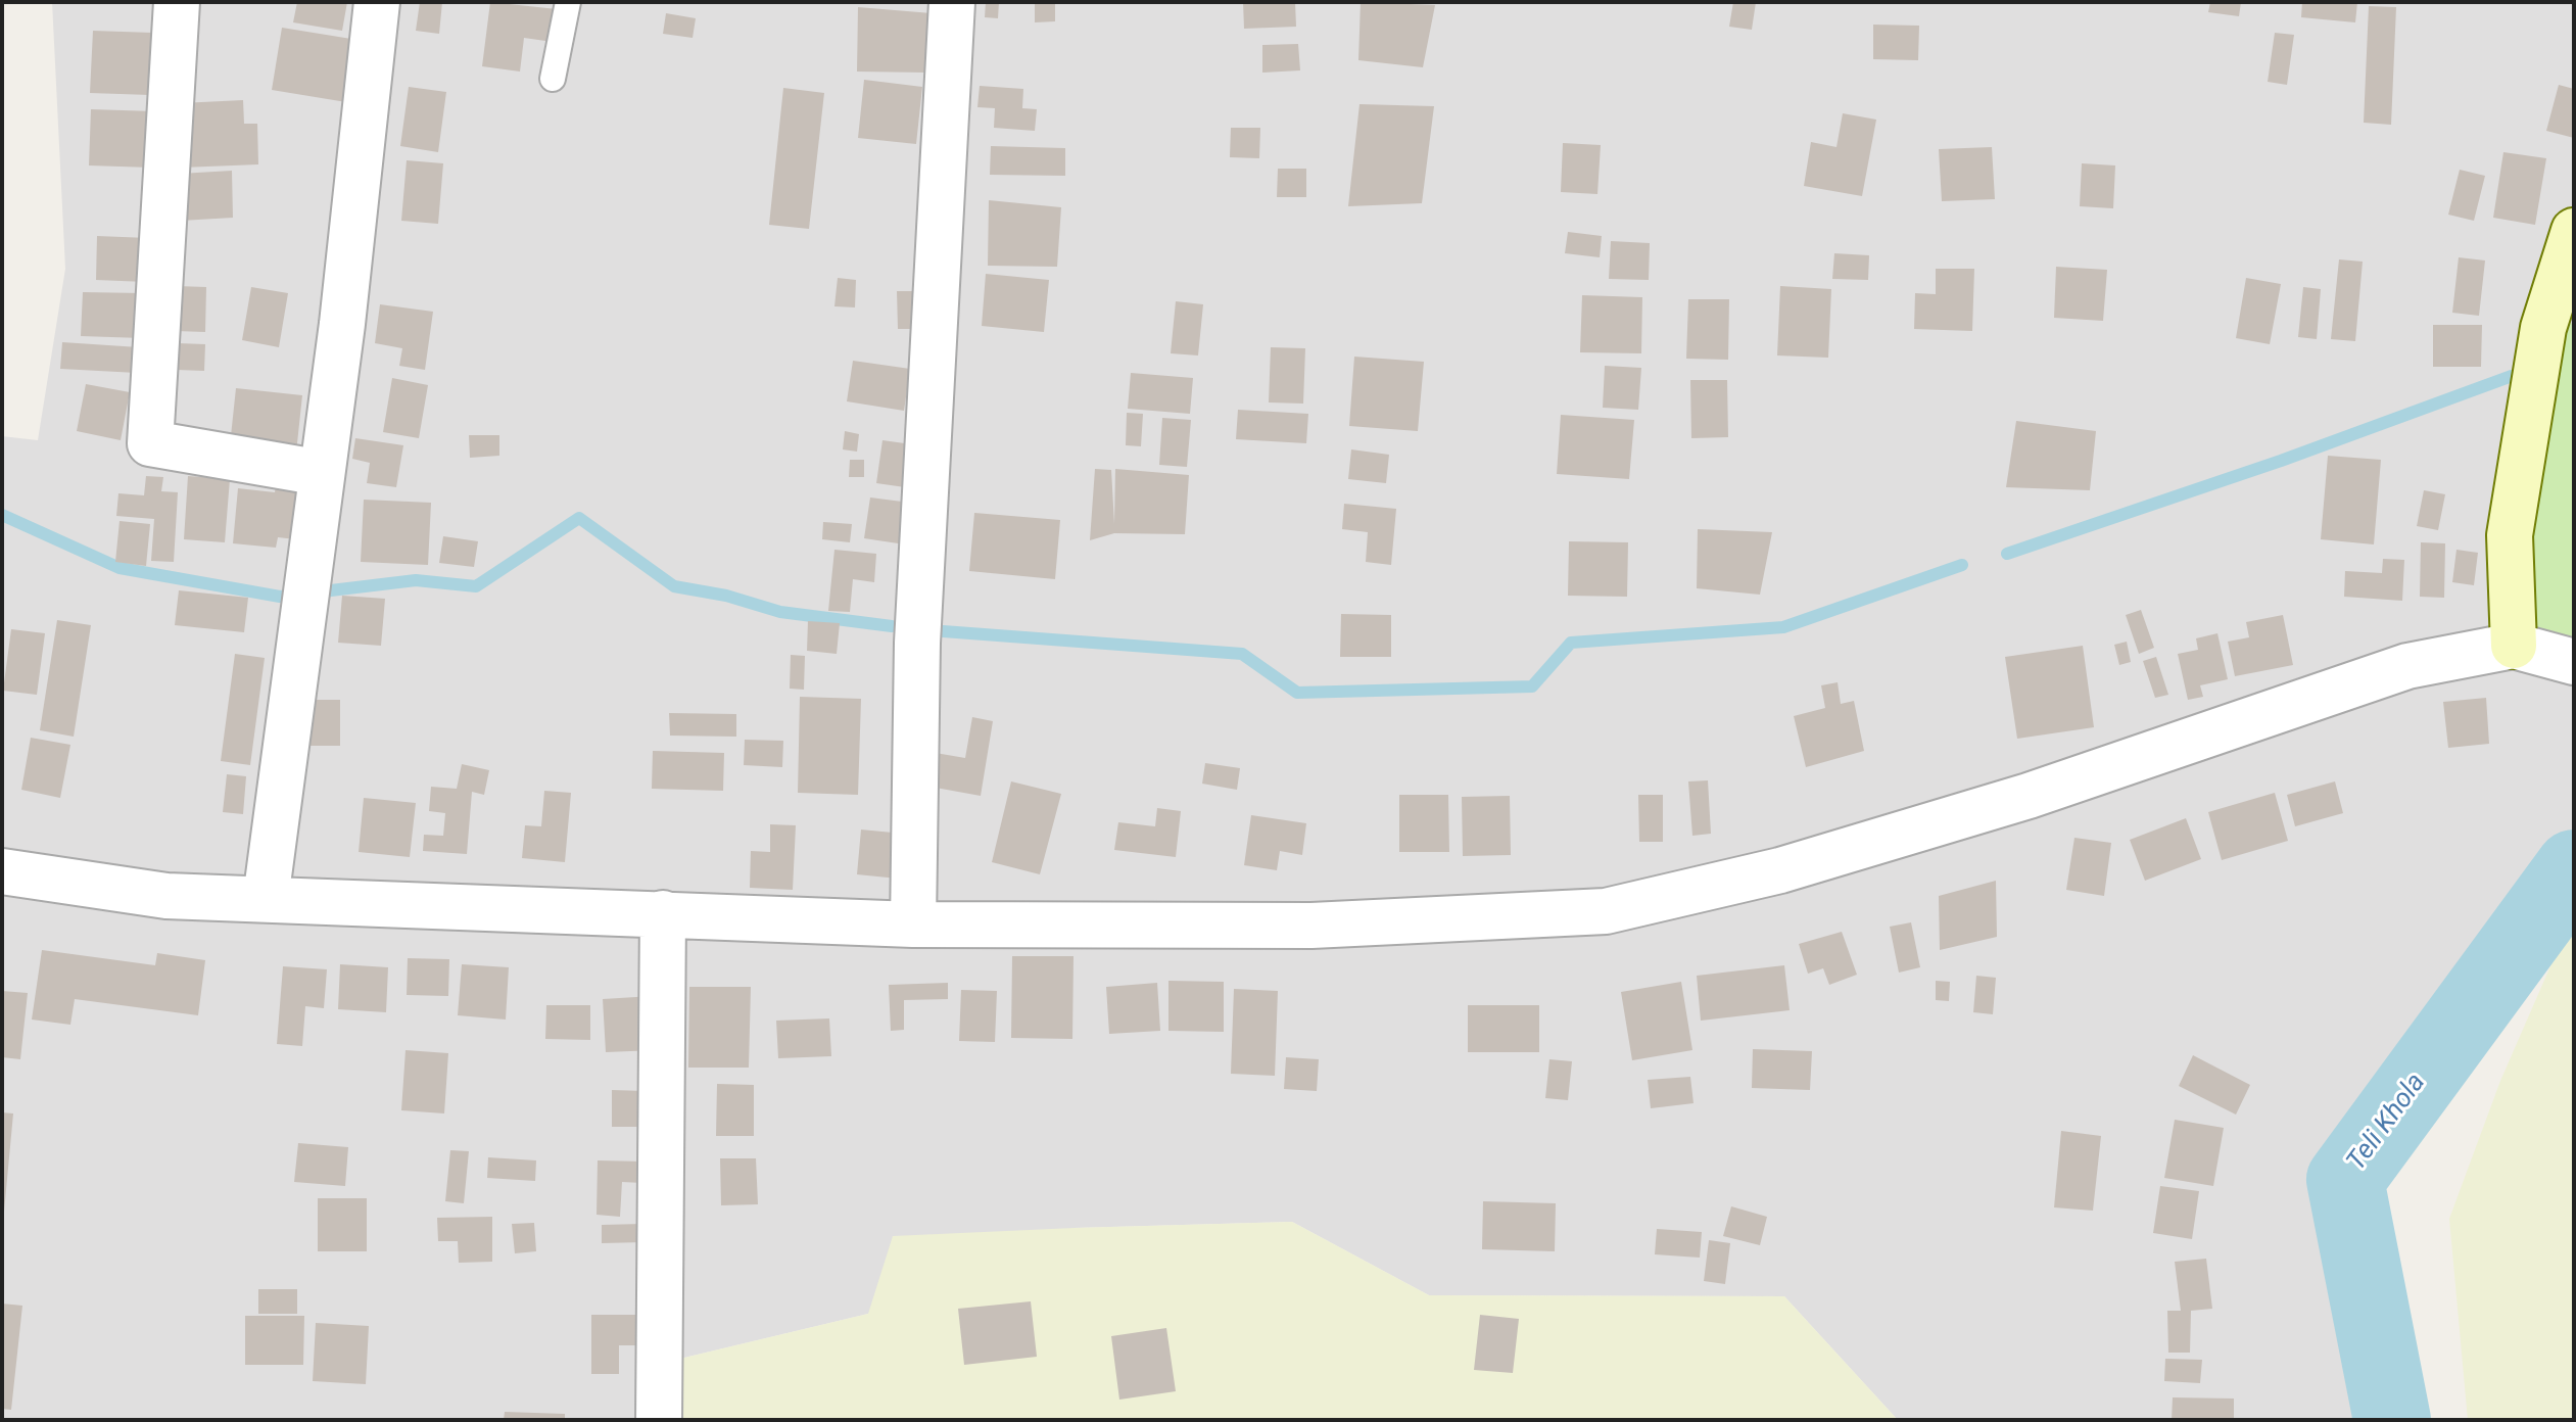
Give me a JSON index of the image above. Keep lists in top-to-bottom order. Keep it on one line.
{"water":["Teli Khola"]}
